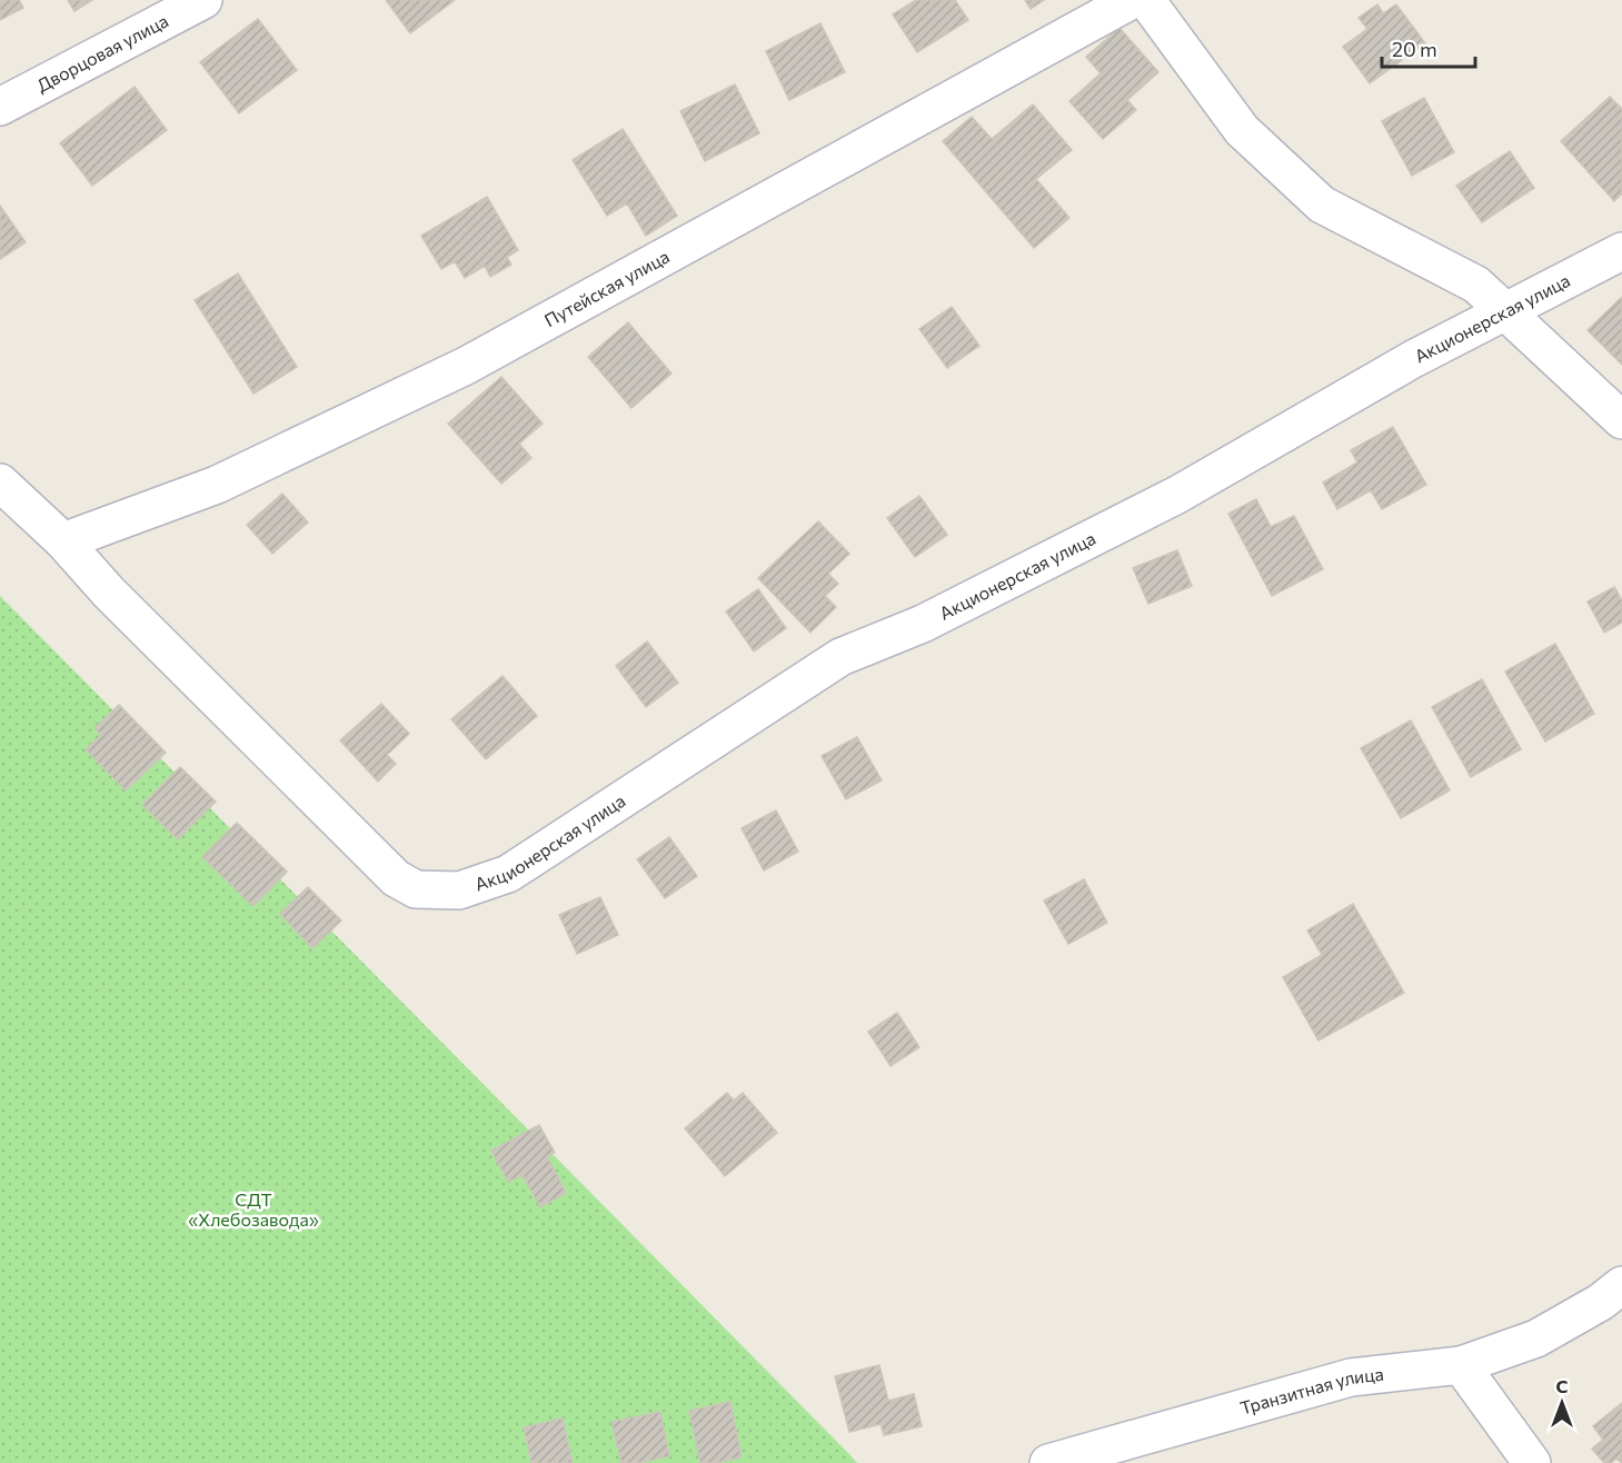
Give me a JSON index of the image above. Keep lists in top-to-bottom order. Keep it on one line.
{"streets":{"street":["Дворцовая улица","Путейская улица","Акционерская улица","Транзитная улица"]},"crossings":[["Путейская улица","Акционерская улица"]],"parks":["СДТ «Хлебозавода»"],"scale_bar":"20 m","north":"top"}
